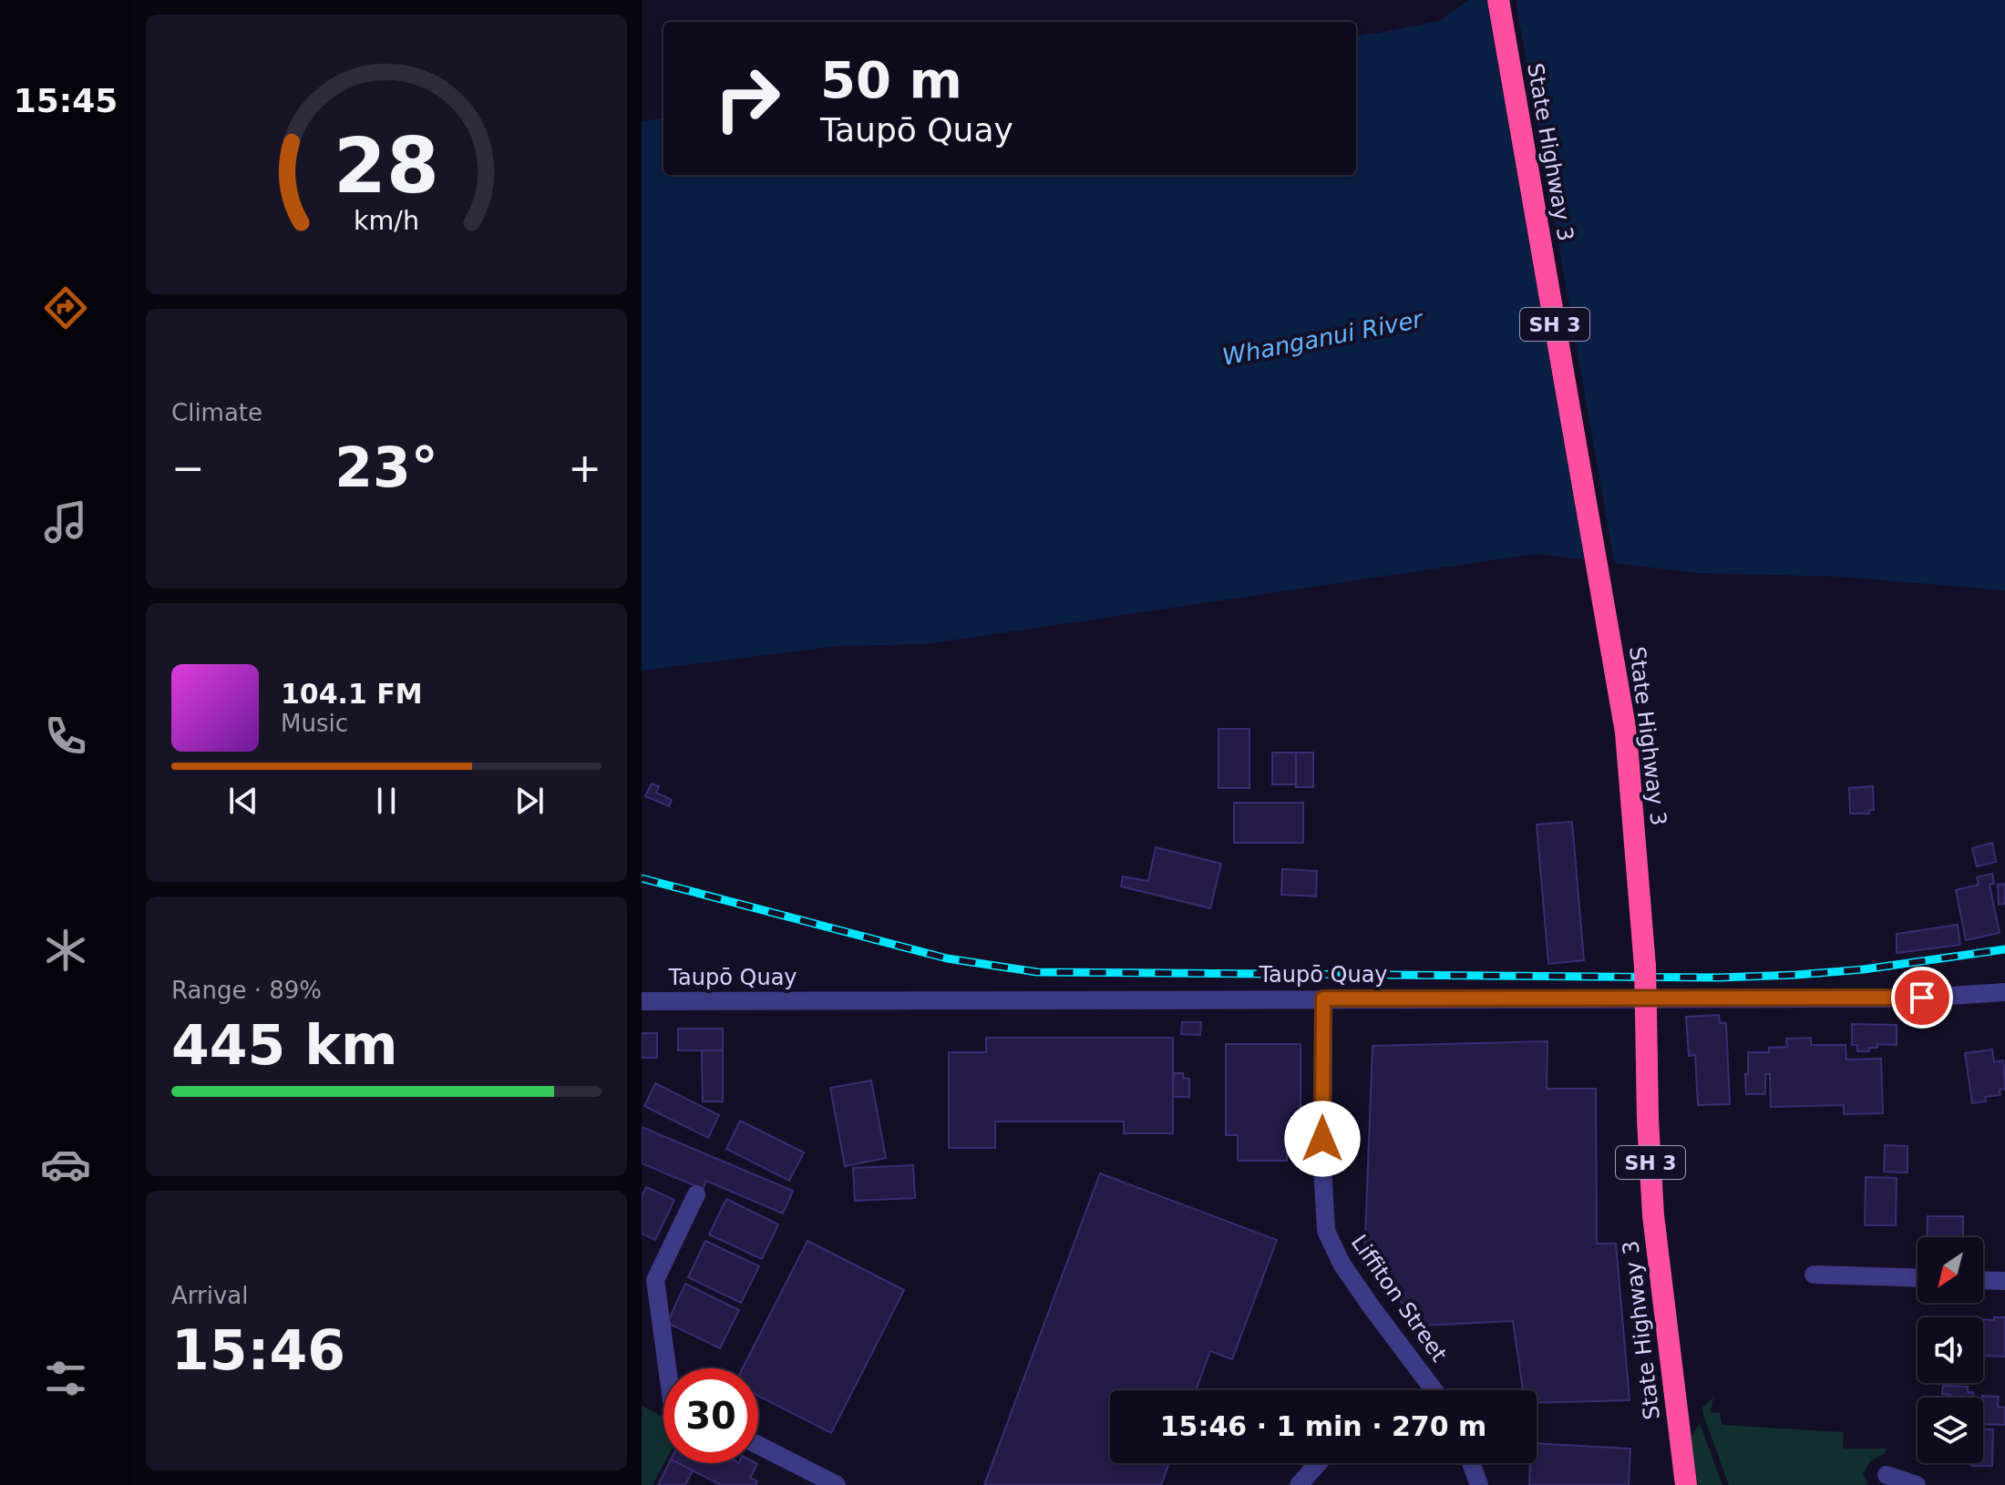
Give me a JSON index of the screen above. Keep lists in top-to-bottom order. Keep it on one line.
{"streets":{"highway":["State Highway 3","SH 3"],"street":["Taupō Quay","Liffiton Street"]},"crossings":[["Taupō Quay","Liffiton Street"]],"water":["Whanganui River"],"north":"bottom left","page":{"tabs":"15:45","turn":["50 m","Taupō Quay"],"tile":["Climate",["Range · 89%","445 km"],["Arrival","15:46"]],"heat":["−","23°","+"],"song":["104.1 FM","Music"],"limit":"30","trip":"15:46 · 1 min · 270 m","gauge":["28","km/h"]}}
